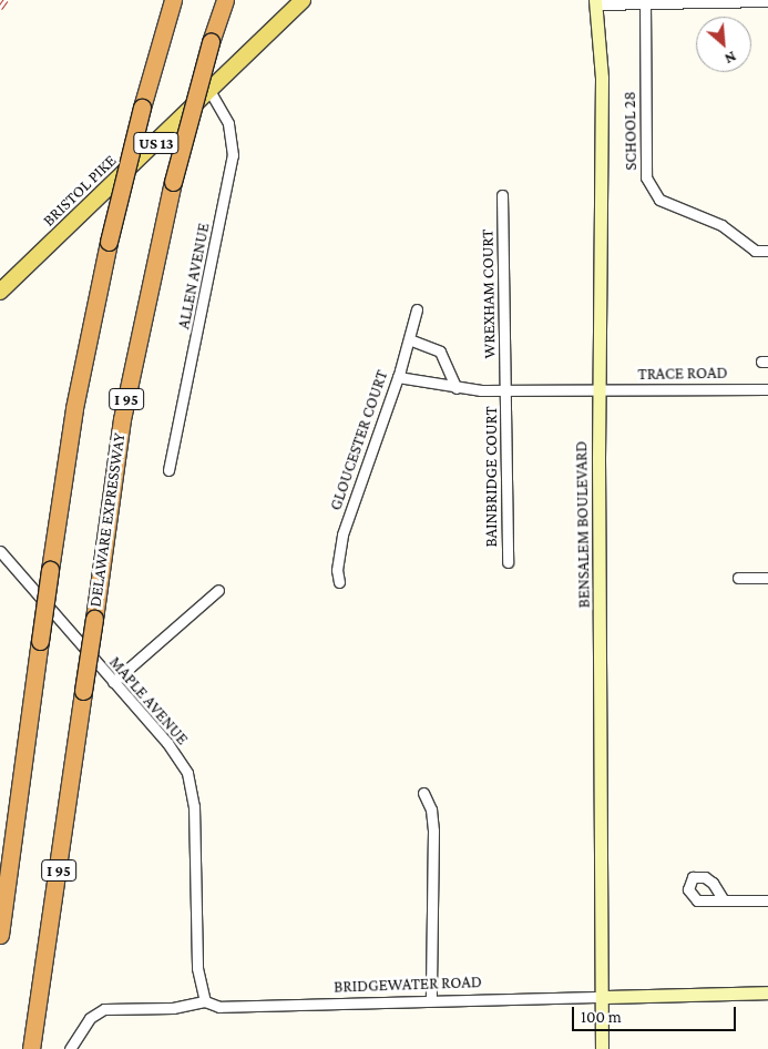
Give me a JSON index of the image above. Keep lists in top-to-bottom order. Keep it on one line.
{"streets":{"highway":["I 95","DELAWARE EXPRESSWAY"],"main road":["US 13","BRISTOL PIKE","BENSALEM BOULEVARD","BRIDGEWATER ROAD"],"street":["SCHOOL 28","ALLEN AVENUE","WREXHAM COURT","TRACE ROAD","GLOUCESTER COURT","BAINBRIDGE COURT","MAPLE AVENUE"]},"crossings":[["BRISTOL PIKE","ALLEN AVENUE"],["WREXHAM COURT","TRACE ROAD"],["WREXHAM COURT","BAINBRIDGE COURT"],["TRACE ROAD","GLOUCESTER COURT"],["TRACE ROAD","BAINBRIDGE COURT"],["TRACE ROAD","BENSALEM BOULEVARD"],["BENSALEM BOULEVARD","BRIDGEWATER ROAD"],["MAPLE AVENUE","BRIDGEWATER ROAD"]],"scale_bar":"100 m","north":"bottom right"}
